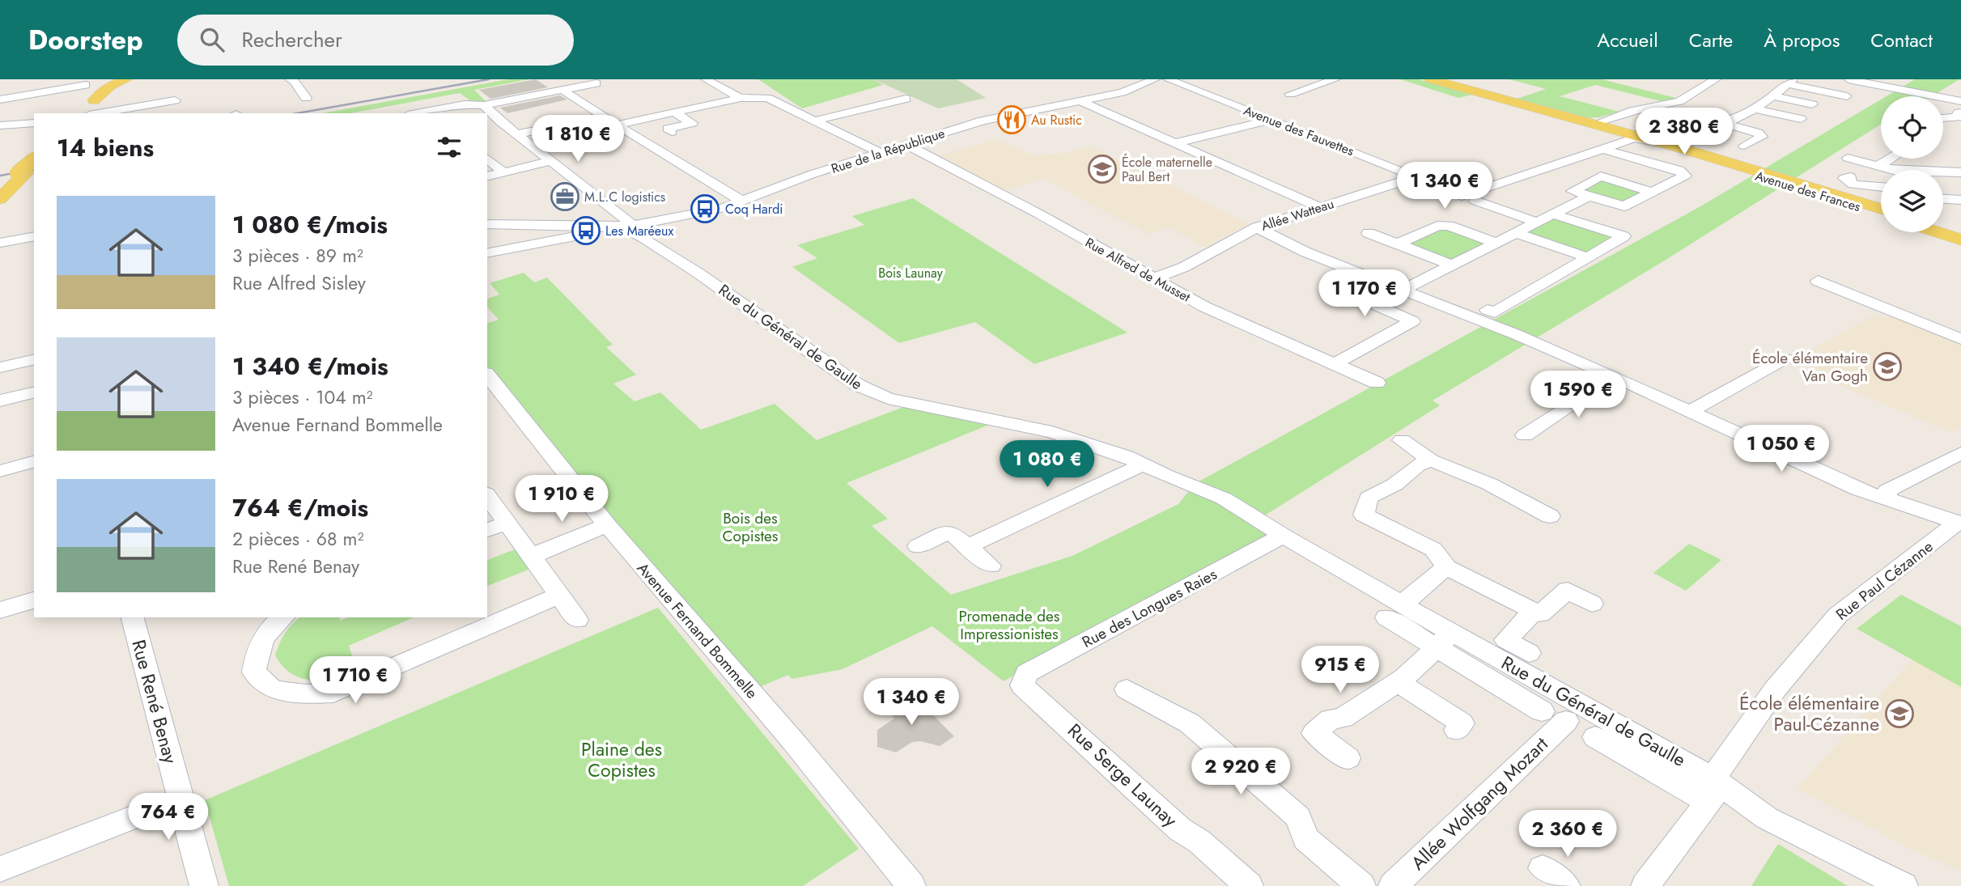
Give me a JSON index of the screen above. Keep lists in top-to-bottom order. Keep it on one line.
{"streets":{"main road":["Avenue des Frances"],"street":["Avenue des Fauvettes","Rue de la République","Allée Watteau","Rue Alfred de Musset","Rue du Général de Gaulle","Rue Paul Cézanne","Rue des Longues Raies","Avenue Fernand Bommelle","Rue René Benay","Rue Serge Launay","Allée Wolfgang Mozart"]},"crossings":[["Avenue des Fauvettes","Allée Watteau"],["Rue de la République","Rue Alfred de Musset"],["Rue de la République","Rue du Général de Gaulle"],["Allée Watteau","Rue Alfred de Musset"],["Rue du Général de Gaulle","Rue Paul Cézanne"],["Rue du Général de Gaulle","Rue des Longues Raies"],["Rue du Général de Gaulle","Allée Wolfgang Mozart"],["Rue des Longues Raies","Rue Serge Launay"]],"parks":["Bois Launay","Bois des Copistes","Promenade des Impressionistes","Plaine des Copistes"],"places":{"restaurant":["Au Rustic"],"school or university":["École maternelle Paul Bert","École élémentaire Van Gogh","École élémentaire Paul-Cézanne"],"office":["M.L.C logistics"],"bus stop":["Coq Hardi","Les Maréeux"]},"page":{"header":"Doorstep","search":"Rechercher","nav":["Accueil","Carte","À propos","Contact"],"price":["2 380 €","1 810 €","1 340 €","1 170 €","1 590 €","1 050 €","1 080 €","1 910 €","915 €","1 710 €","1 340 €","2 920 €","764 €","2 360 €"],"heading":"14 biens","list":[{"name":"1 080 €/mois","note":"3 pièces · 89 m² · Rue Alfred Sisley"},{"name":"1 340 €/mois","note":"3 pièces · 104 m² · Avenue Fernand Bommelle"},{"name":"764 €/mois","note":"2 pièces · 68 m² · Rue René Benay"}]}}
